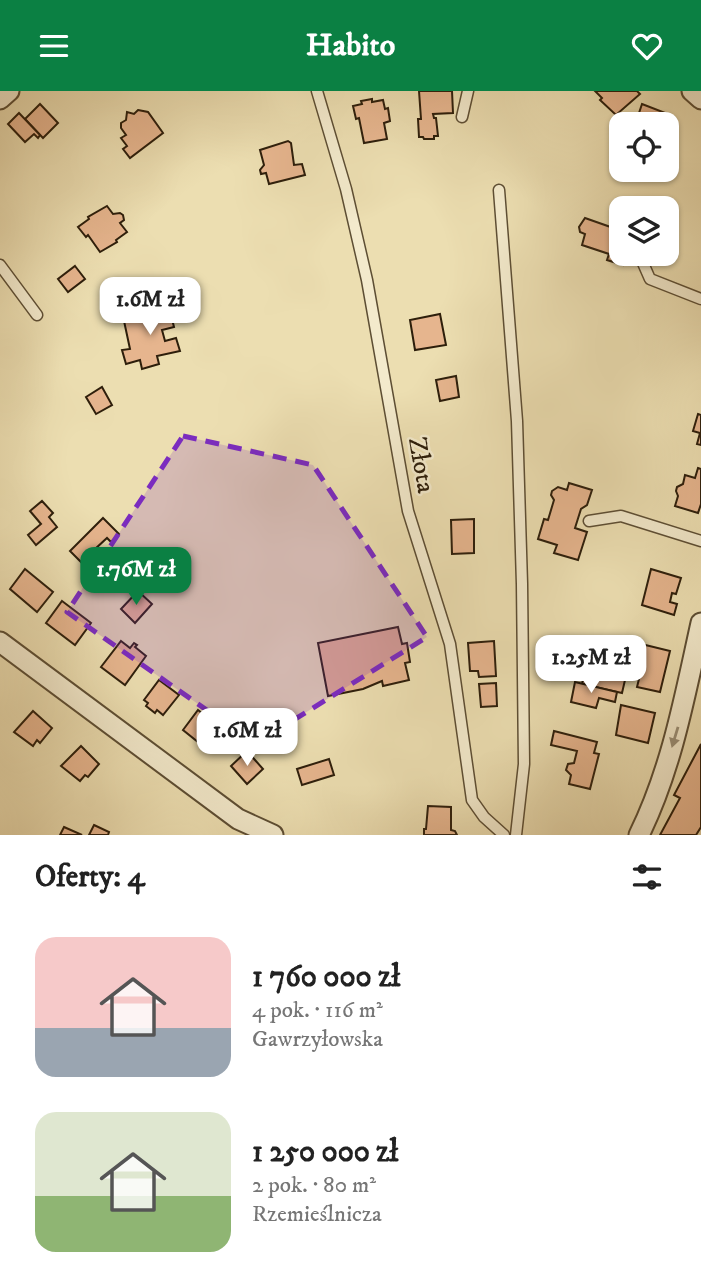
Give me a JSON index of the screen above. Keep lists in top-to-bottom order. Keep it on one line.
{"streets":{"lane":["Złota"]},"page":{"header":"Habito","price":["1.6M zł","1.76M zł","1.25M zł","1.6M zł"],"heading":"Oferty: 4","list":[{"name":"1 760 000 zł","note":"4 pok. · 116 m² · Gawrzyłowska"},{"name":"1 250 000 zł","note":"2 pok. · 80 m² · Rzemieślnicza"}]}}
